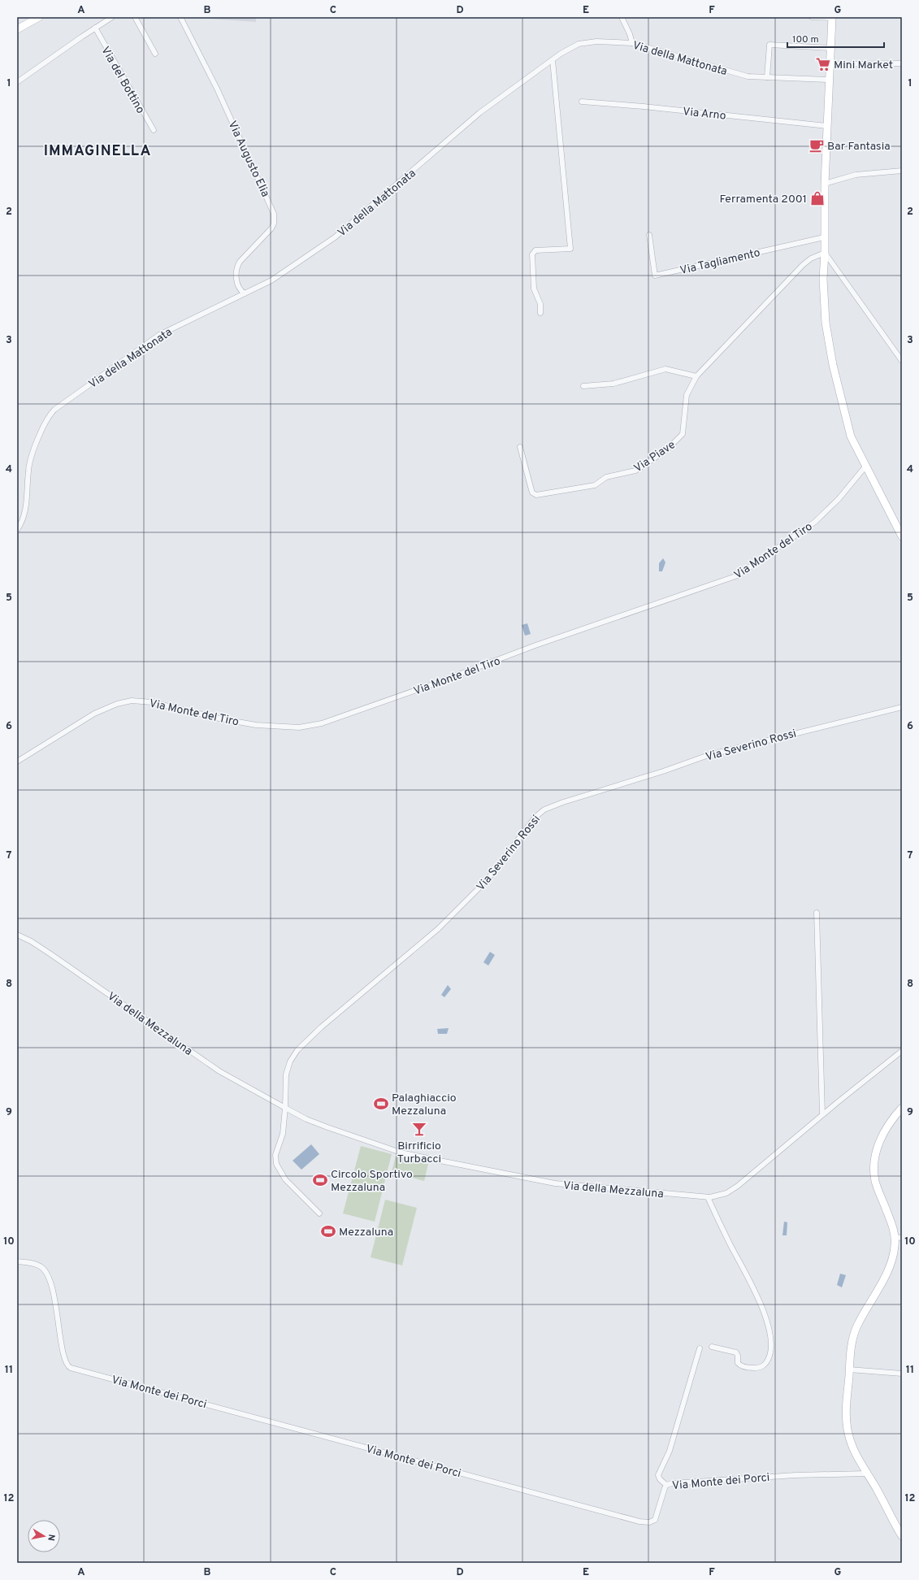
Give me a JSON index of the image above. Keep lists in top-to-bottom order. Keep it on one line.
{"streets":{"street":["Via della Mattonata","Via del Bottino","Via Arno","Via Augusto Elia","Via Tagliamento","Via Piave","Via Monte del Tiro","Via Severino Rossi","Via della Mezzaluna","Via Monte dei Porci"]},"crossings":[["Via della Mattonata","Via Augusto Elia"],["Via Severino Rossi","Via della Mezzaluna"]],"districts":["IMMAGINELLA"],"places":{"supermarket":["Mini Market"],"cafe":["Bar Fantasia"],"shop":["Ferramenta 2001"],"sports":["Palaghiaccio Mezzaluna","Circolo Sportivo Mezzaluna","Mezzaluna"],"bar":["Birrificio Turbacci"]},"scale_bar":"100 m","north":"right","grid":{"columns":["A","B","C","D","E","F","G"],"rows":["1","2","3","4","5","6","7","8","9","10","11","12"]}}
